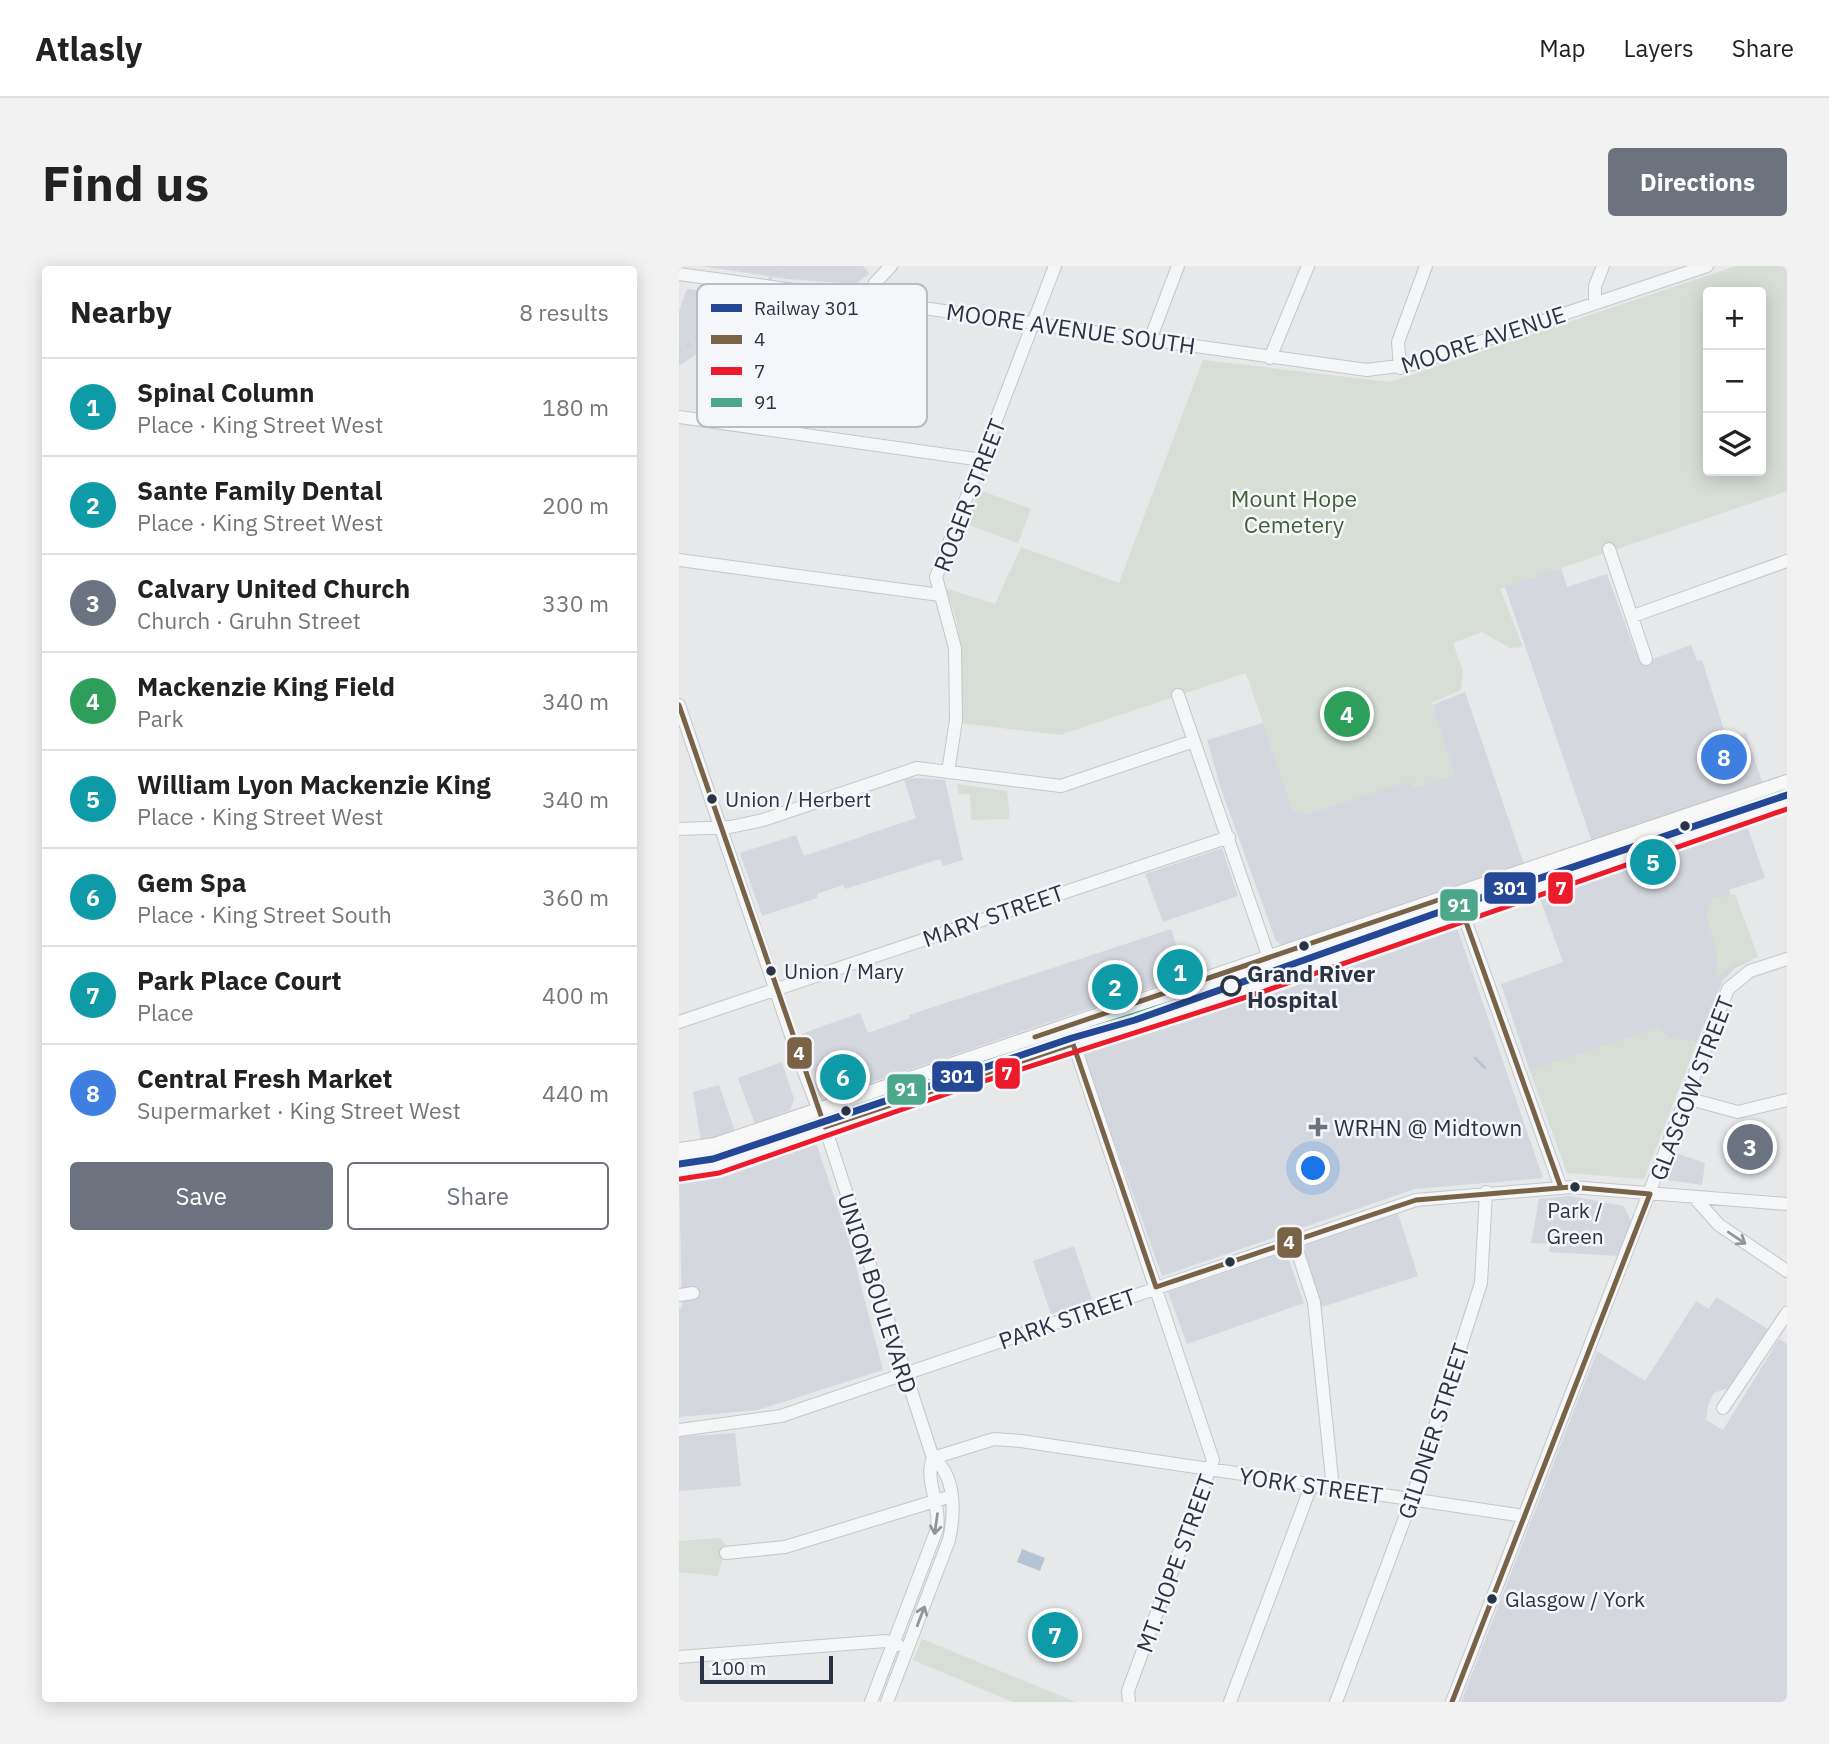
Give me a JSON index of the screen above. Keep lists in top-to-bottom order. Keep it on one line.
{"streets":{"street":["MOORE AVENUE SOUTH","MOORE AVENUE","ROGER STREET","MARY STREET","GLASGOW STREET","UNION BOULEVARD","PARK STREET","GILDNER STREET","YORK STREET","MT. HOPE STREET"]},"crossings":[["MOORE AVENUE SOUTH","MOORE AVENUE"],["MOORE AVENUE SOUTH","ROGER STREET"],["MARY STREET","UNION BOULEVARD"],["GLASGOW STREET","PARK STREET"],["GLASGOW STREET","YORK STREET"],["UNION BOULEVARD","PARK STREET"],["UNION BOULEVARD","YORK STREET"],["PARK STREET","GILDNER STREET"],["PARK STREET","MT. HOPE STREET"],["GILDNER STREET","YORK STREET"],["YORK STREET","MT. HOPE STREET"]],"parks":["Mount Hope Cemetery"],"places":{"other":["Union / Herbert","Union / Mary","Grand River Hospital","Park / Green","Glasgow / York"],"health":["WRHN @ Midtown"]},"lines":["transit line 4","transit line 91","rail line 301","transit line 7"],"legend":["Railway 301","4","7","91"],"scale_bar":"100 m","page":{"header":"Atlasly","nav":["Map","Layers","Share"],"buttons":["Directions",["Save","Share"]],"title":"Find us","heading":["Nearby","8 results"],"map_buttons":["+","−"],"list":[{"mark":"1","name":"Spinal Column","note":"Place · King Street West","value":"180 m"},{"mark":"2","name":"Sante Family Dental","note":"Place · King Street West","value":"200 m"},{"mark":"3","name":"Calvary United Church","note":"Church · Gruhn Street","value":"330 m"},{"mark":"4","name":"Mackenzie King Field","note":"Park","value":"340 m"},{"mark":"5","name":"William Lyon Mackenzie King","note":"Place · King Street West","value":"340 m"},{"mark":"6","name":"Gem Spa","note":"Place · King Street South","value":"360 m"},{"mark":"7","name":"Park Place Court","note":"Place","value":"400 m"},{"mark":"8","name":"Central Fresh Market","note":"Supermarket · King Street West","value":"440 m"}],"pins":["4","8","5","1","2","6","3","7"],"scale":"100 m"}}
